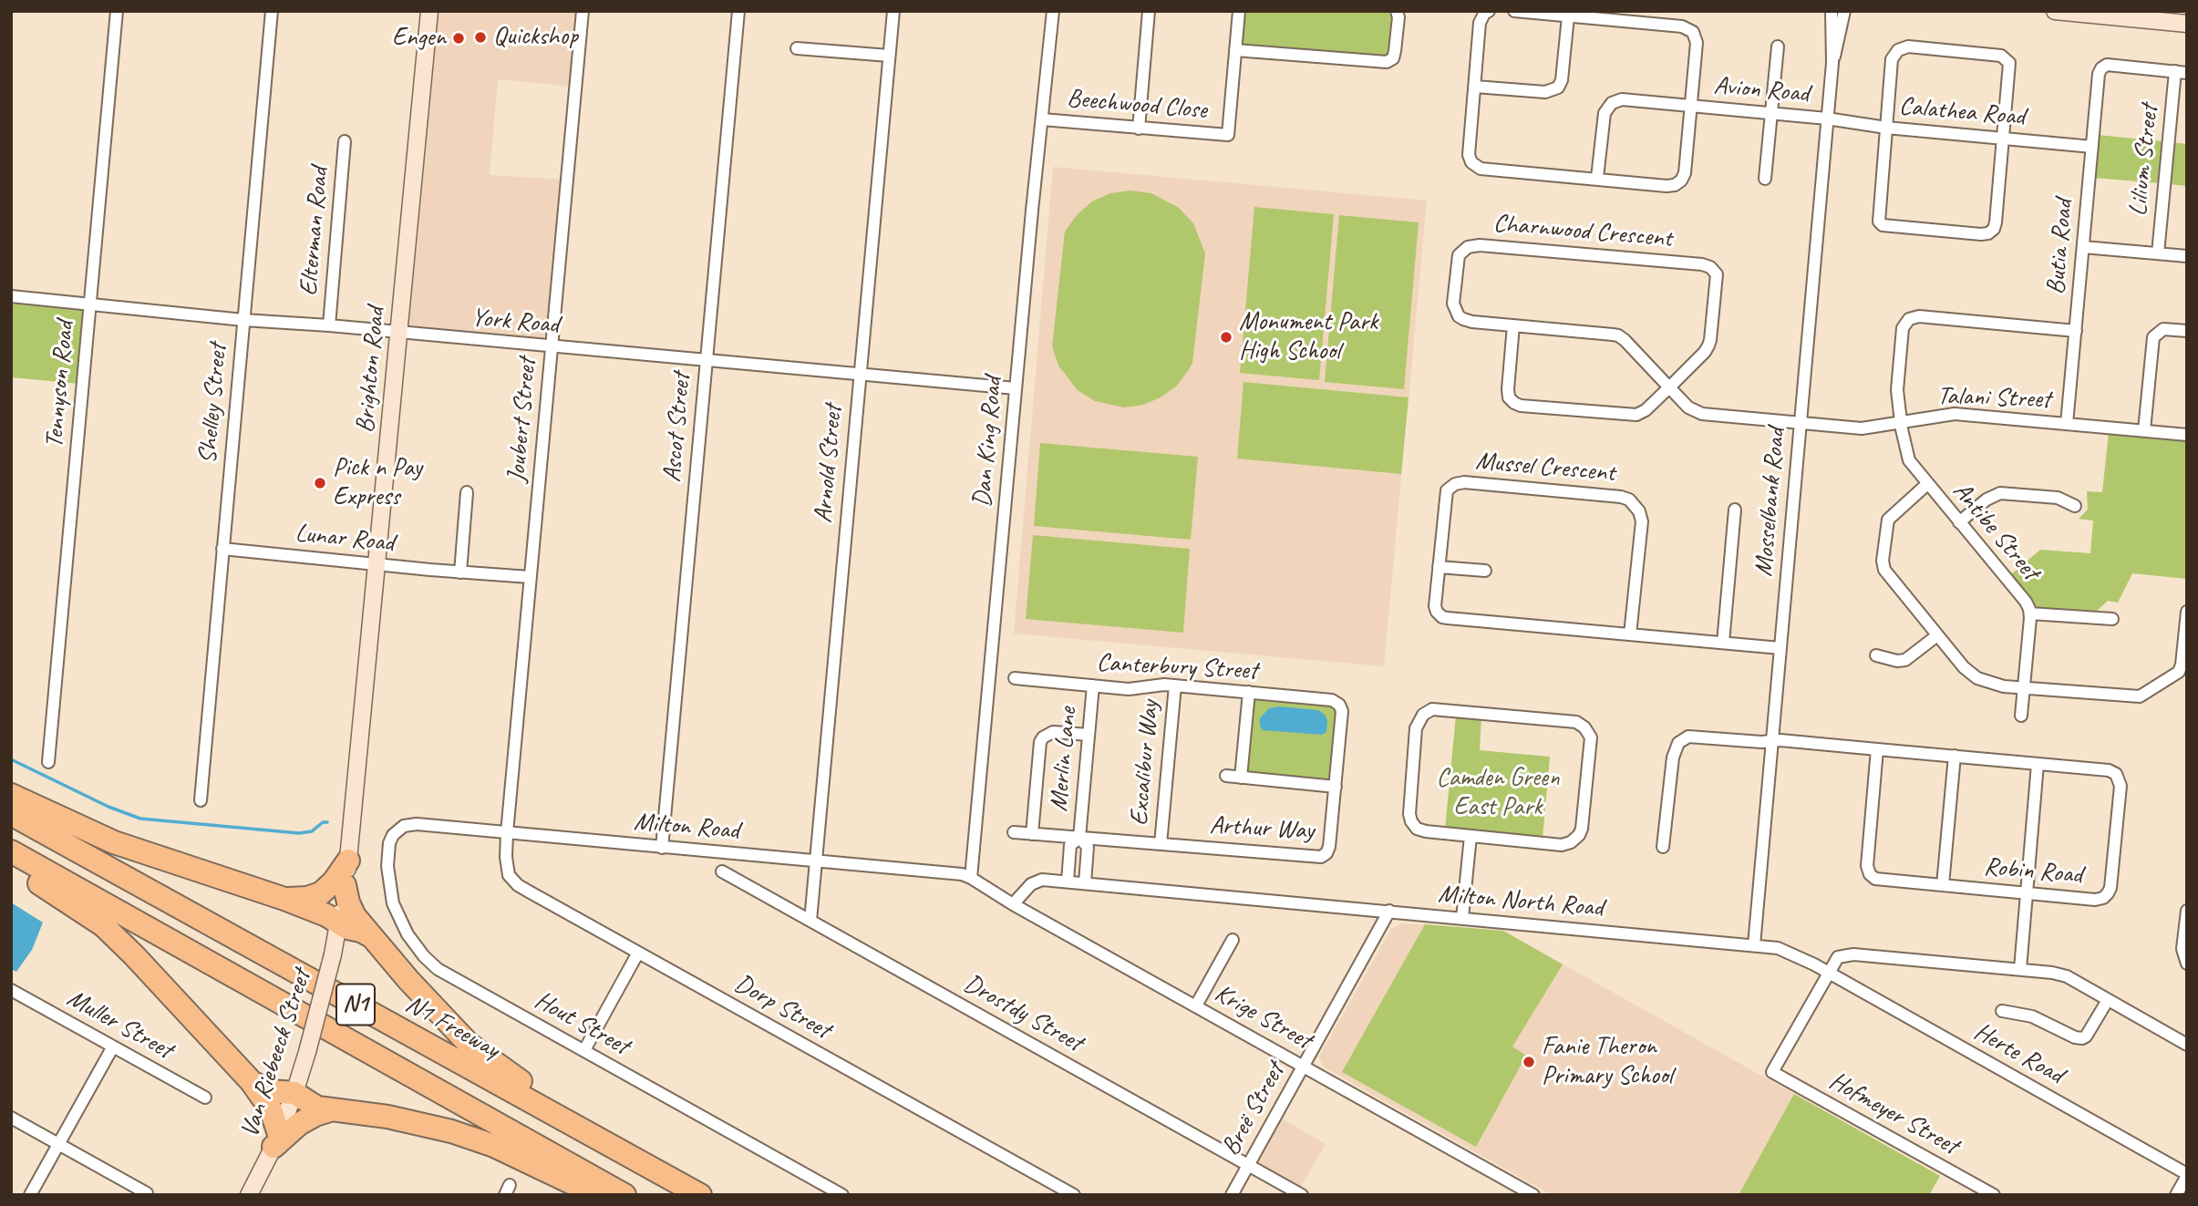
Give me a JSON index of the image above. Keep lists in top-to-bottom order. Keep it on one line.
{"streets":{"highway":["N1","N1 Freeway"],"main road":["Brighton Road","Van Riebeeck Street"],"street":["Avion Road","Beechwood Close","Calathea Road","Lilium Street","Elterman Road","Charnwood Crescent","Butia Road","York Road","Tennyson Road","Talani Street","Shelley Street","Joubert Street","Ascot Street","Dan King Road","Arnold Street","Mussel Crescent","Mosselbank Road","Antibe Street","Lunar Road","Canterbury Street","Merlin Lane","Excalibur Way","Milton Road","Arthur Way","Robin Road","Milton North Road","Dorp Street","Drostdy Street","Krige Street","Hout Street","Muller Street","Herte Road","Breë Street","Hofmeyer Street"]},"crossings":[["Avion Road","Calathea Road"],["Avion Road","Mosselbank Road"],["Beechwood Close","Dan King Road"],["Calathea Road","Butia Road"],["Calathea Road","Mosselbank Road"],["Lilium Street","Butia Road"],["Elterman Road","York Road"],["Charnwood Crescent","Talani Street"],["Butia Road","Talani Street"],["Butia Road","Antibe Street"],["York Road","Brighton Road"],["York Road","Tennyson Road"],["York Road","Shelley Street"],["York Road","Joubert Street"],["York Road","Ascot Street"],["York Road","Dan King Road"],["York Road","Arnold Street"],["Brighton Road","Lunar Road"],["Brighton Road","Van Riebeeck Street"],["Talani Street","Mosselbank Road"],["Talani Street","Antibe Street"],["Shelley Street","Lunar Road"],["Joubert Street","Lunar Road"],["Joubert Street","Milton Road"],["Joubert Street","Dorp Street"],["Ascot Street","Milton Road"],["Dan King Road","Milton Road"],["Dan King Road","Krige Street"],["Arnold Street","Milton Road"],["Arnold Street","Drostdy Street"],["Mussel Crescent","Mosselbank Road"],["Mosselbank Road","Robin Road"],["Mosselbank Road","Milton North Road"],["Canterbury Street","Merlin Lane"],["Canterbury Street","Excalibur Way"],["Canterbury Street","Arthur Way"],["Merlin Lane","Arthur Way"],["Merlin Lane","Milton North Road"],["Excalibur Way","Arthur Way"],["Milton Road","Dorp Street"],["Milton Road","Krige Street"],["Milton Road","Hout Street"],["Milton North Road","Krige Street"],["Milton North Road","Herte Road"],["Milton North Road","Breë Street"],["Milton North Road","Hofmeyer Street"],["Drostdy Street","Breë Street"],["Krige Street","Breë Street"],["Herte Road","Hofmeyer Street"]],"parks":["Camden Green East Park"],"places":["Quickshop","Engen","Monument Park High School","Pick n Pay Express","Fanie Theron Primary School"]}
